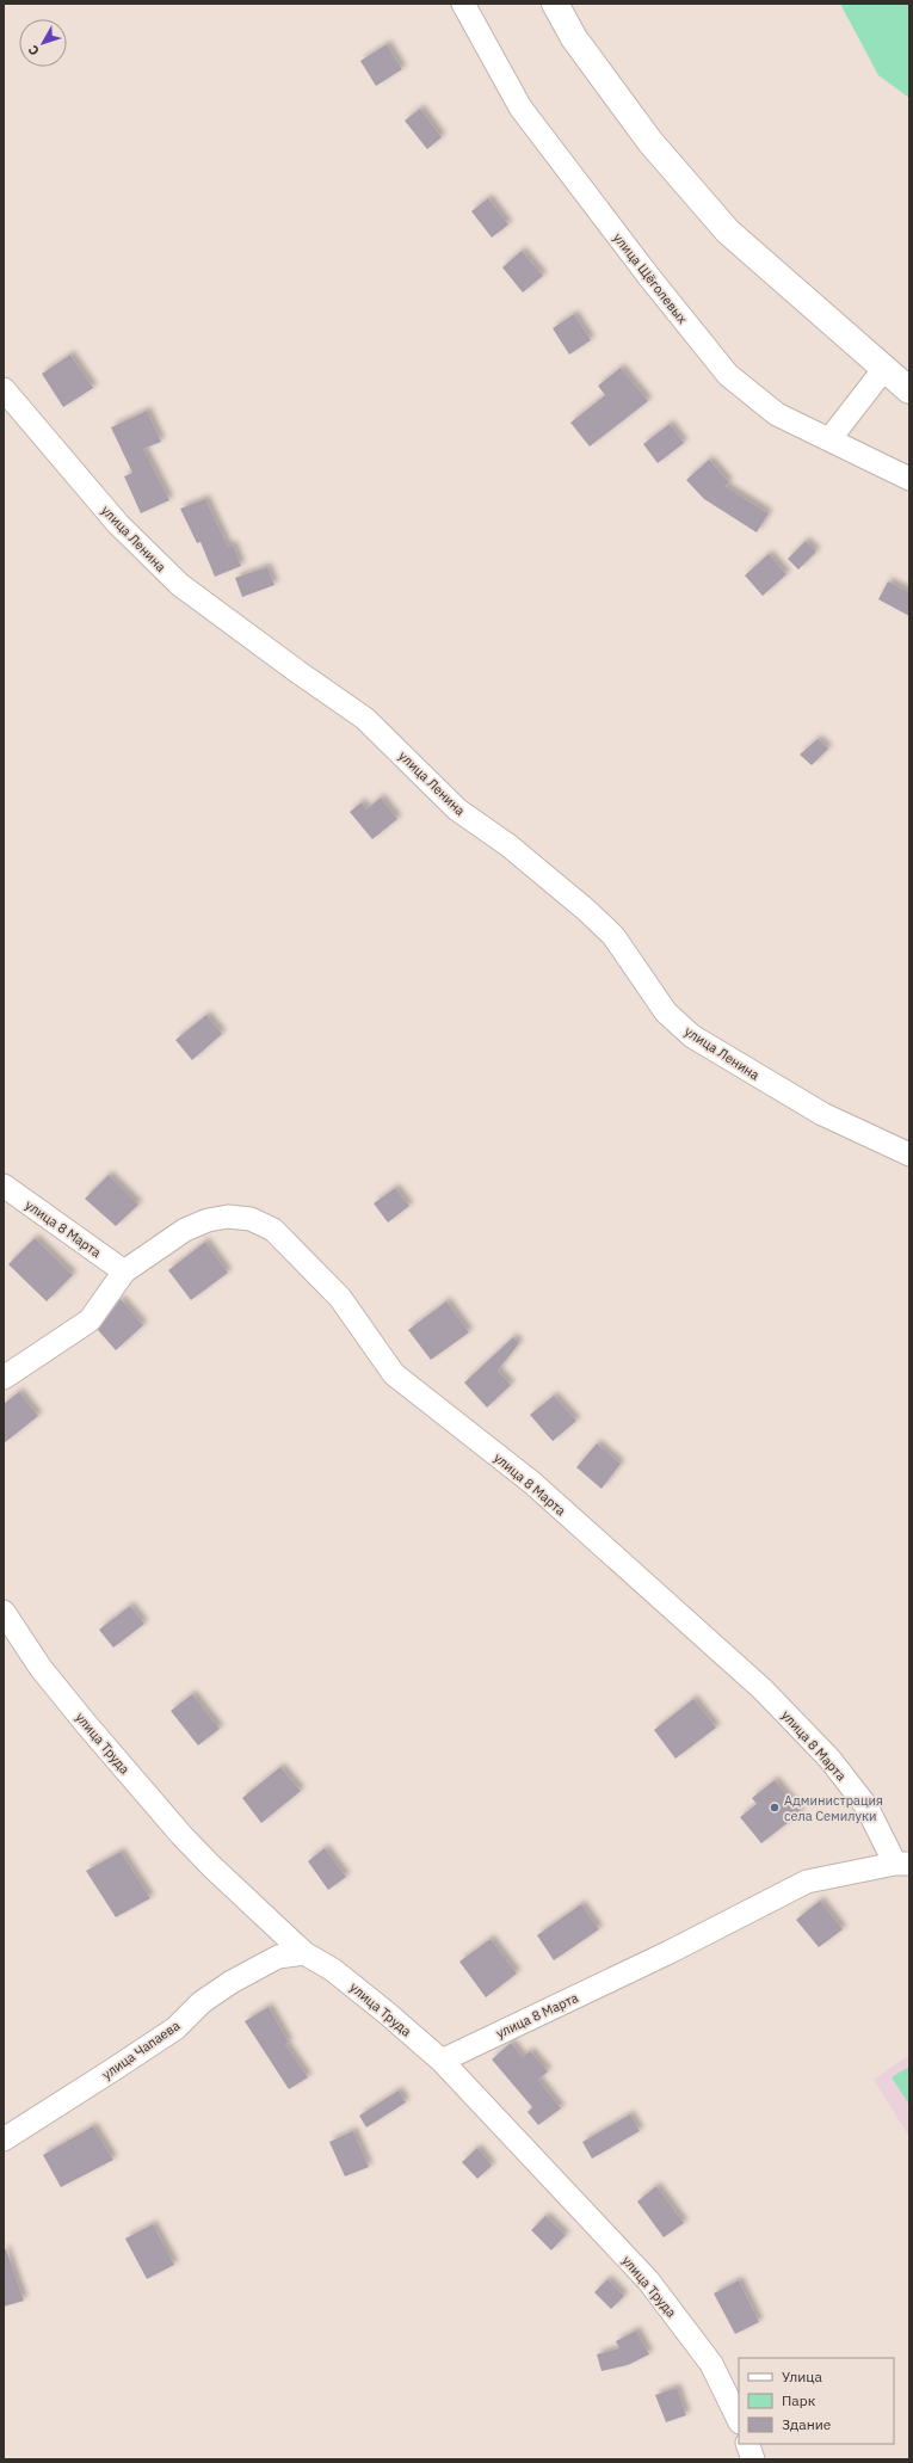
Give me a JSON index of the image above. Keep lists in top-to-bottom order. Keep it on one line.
{"streets":{"street":["улица Щёголевых","улица Ленина","улица 8 Марта","улица Труда","улица Чапаева"]},"crossings":[["улица 8 Марта","улица Труда"],["улица Труда","улица Чапаева"]],"places":["Администрация села Семилуки"],"legend":["Улица","Парк","Здание"],"north":"bottom left"}
